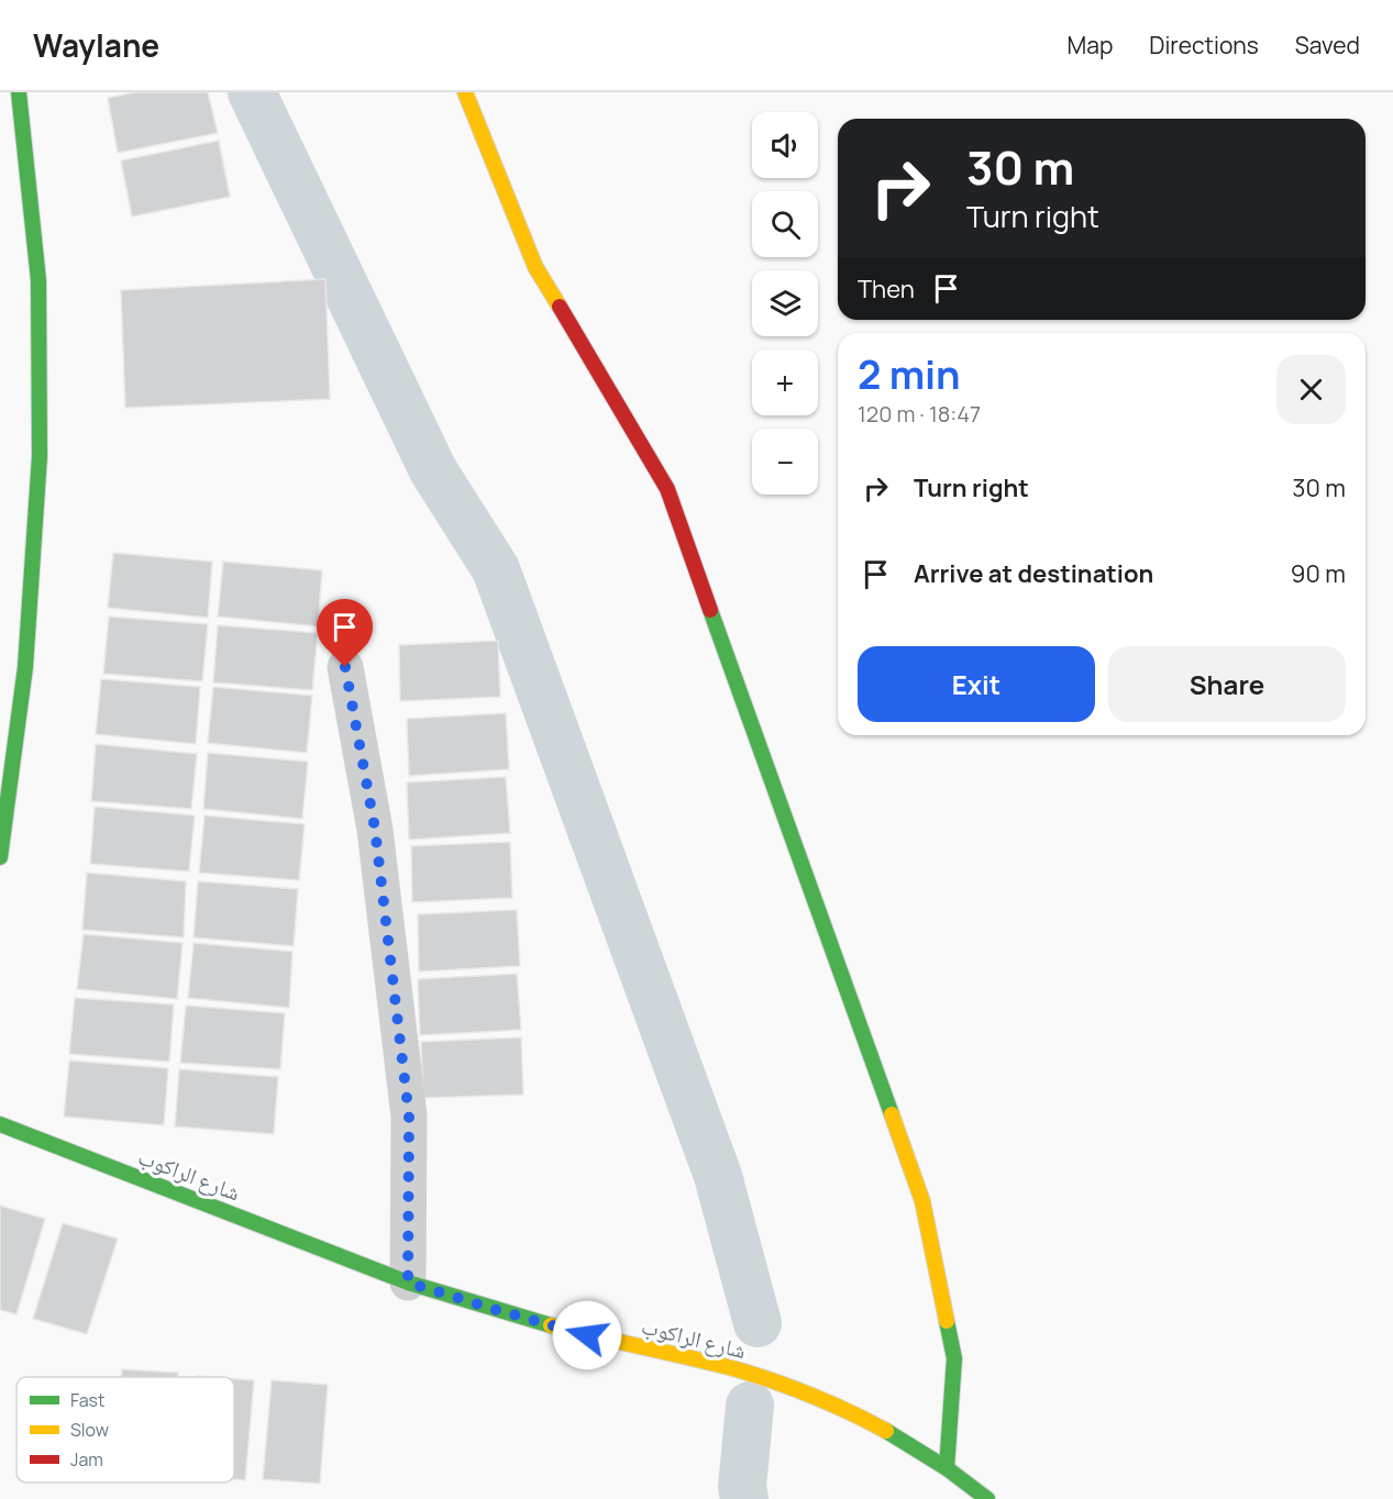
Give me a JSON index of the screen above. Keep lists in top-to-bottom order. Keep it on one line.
{"streets":{"street":["شارع الراكوب"]},"legend":["Fast","Slow","Jam"],"page":{"header":"Waylane","nav":["Map","Directions","Saved"],"map_buttons":["+","−"],"turn":["30 m","Turn right"],"then":"Then","heading":["2 min","120 m · 18:47"],"list":[{"name":"Turn right","value":"30 m"},{"name":"Arrive at destination","value":"90 m"}],"buttons":["Exit","Share"]}}
